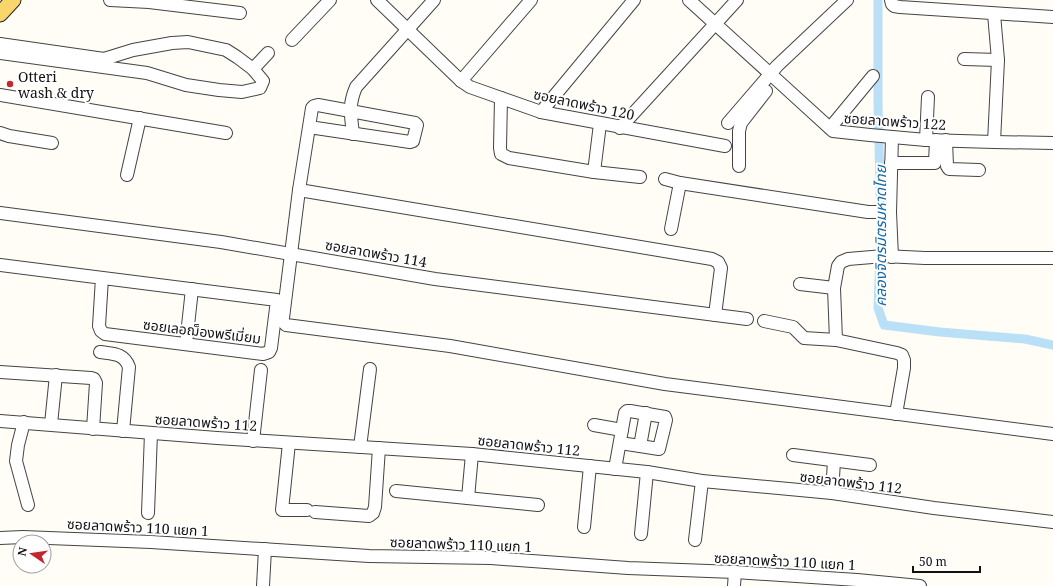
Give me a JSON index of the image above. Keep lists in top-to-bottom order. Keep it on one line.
{"streets":{"street":["ซอยลาดพร้าว 120","ซอยลาดพร้าว 122","ซอยลาดพร้าว 114","ซอยเลอฌ็องพรีเมี่ยม","ซอยลาดพร้าว 112","ซอยลาดพร้าว 110 แยก 1"]},"water":["คลองจิตรมิตรมหาดไทย"],"places":["Otteri wash & dry"],"scale_bar":"50 m","north":"left"}
